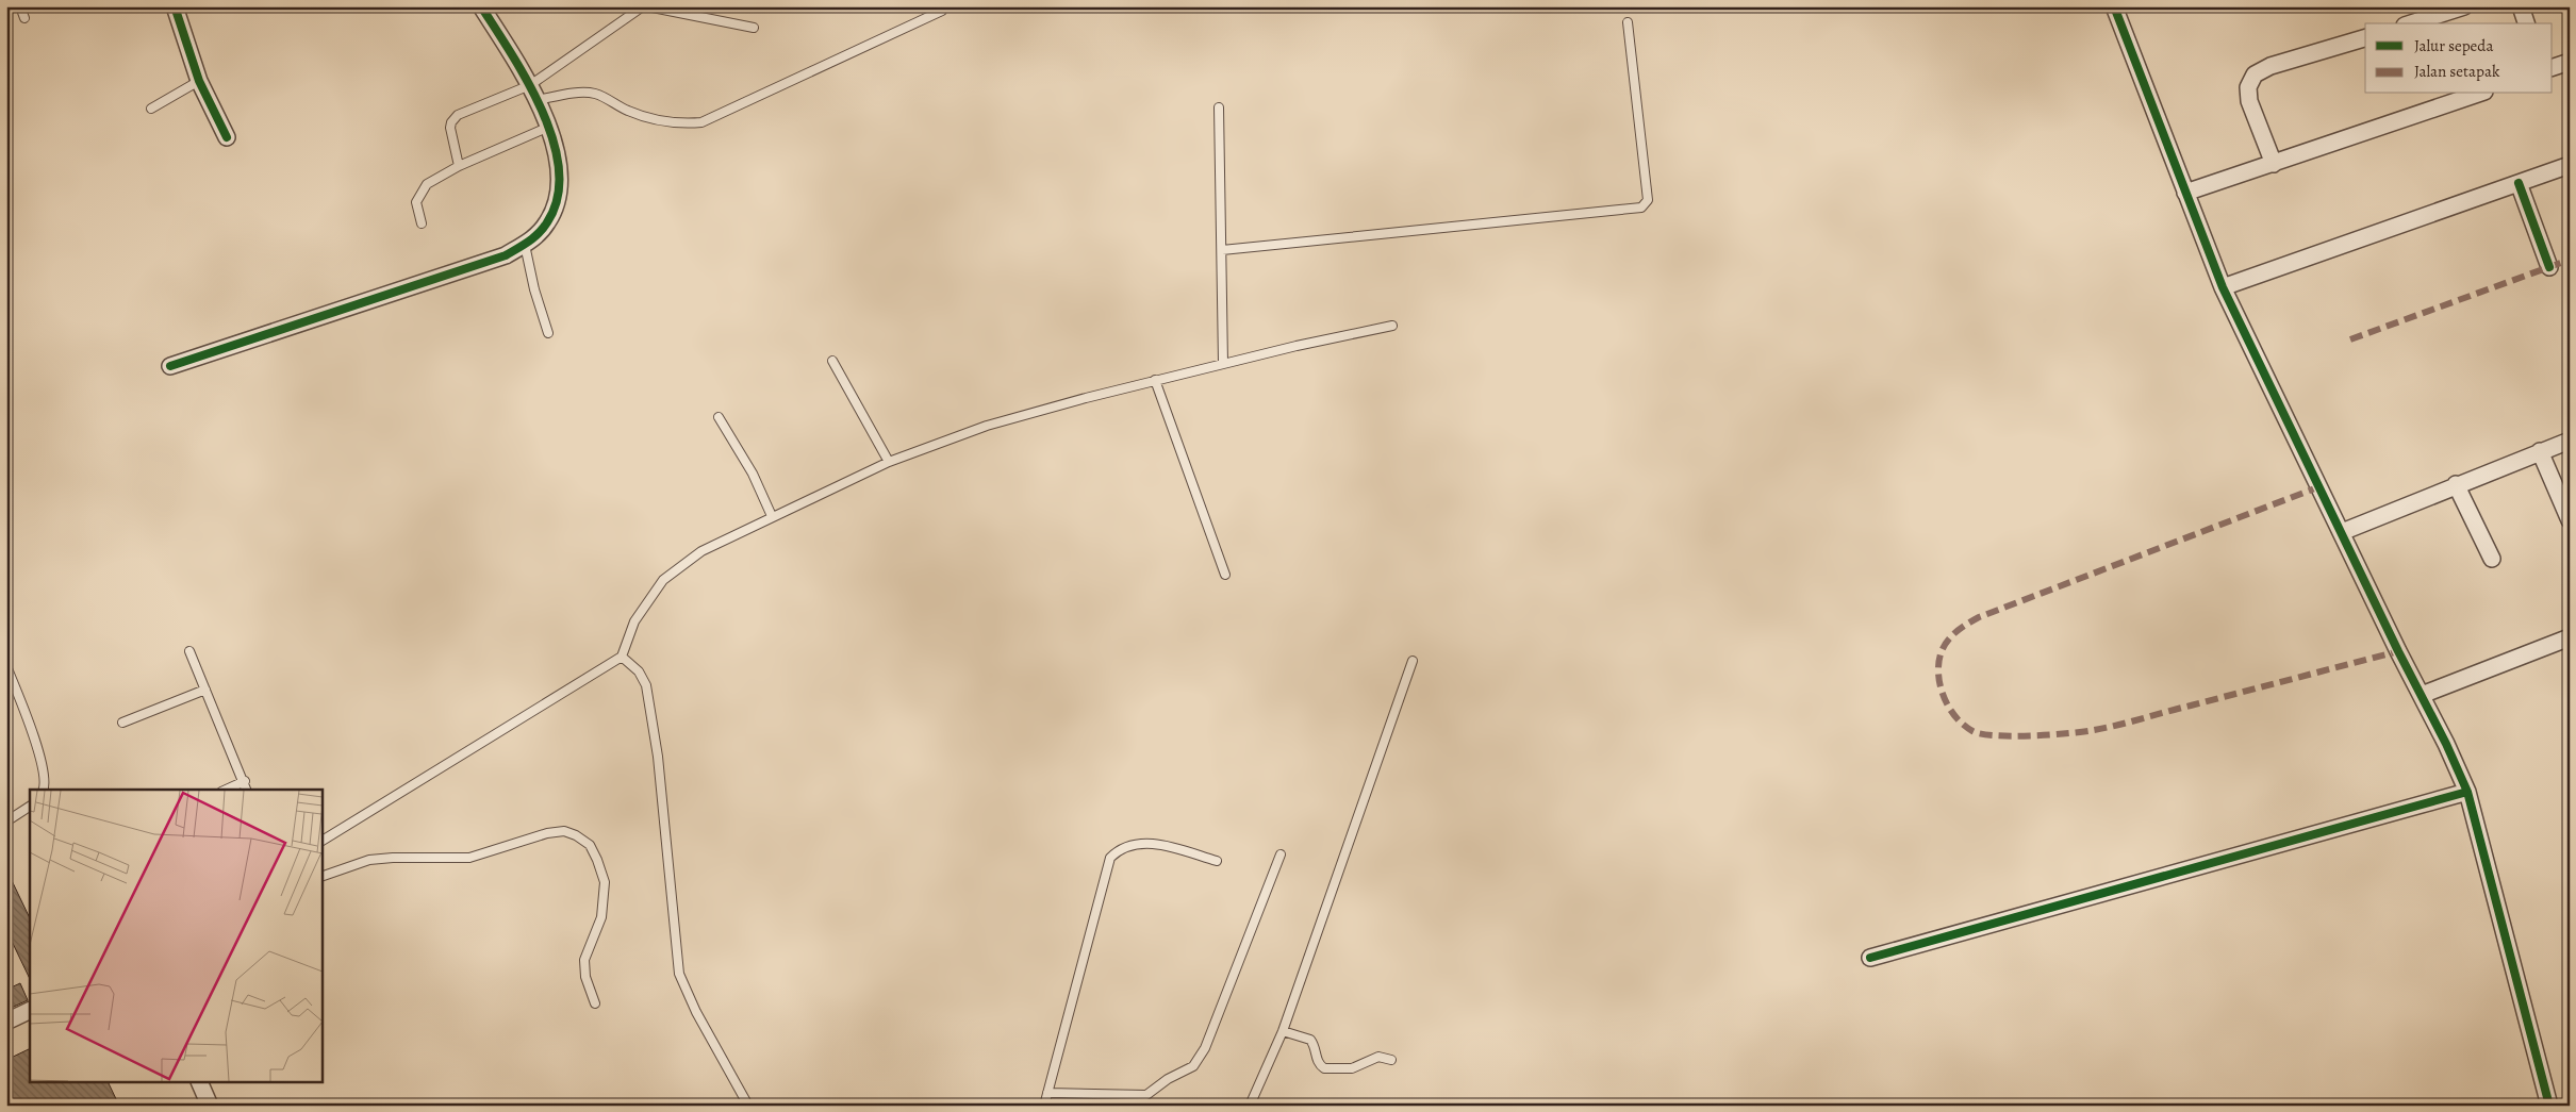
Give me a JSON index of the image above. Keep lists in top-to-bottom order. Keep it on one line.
{"legend":["Jalur sepeda","Jalan setapak"]}
